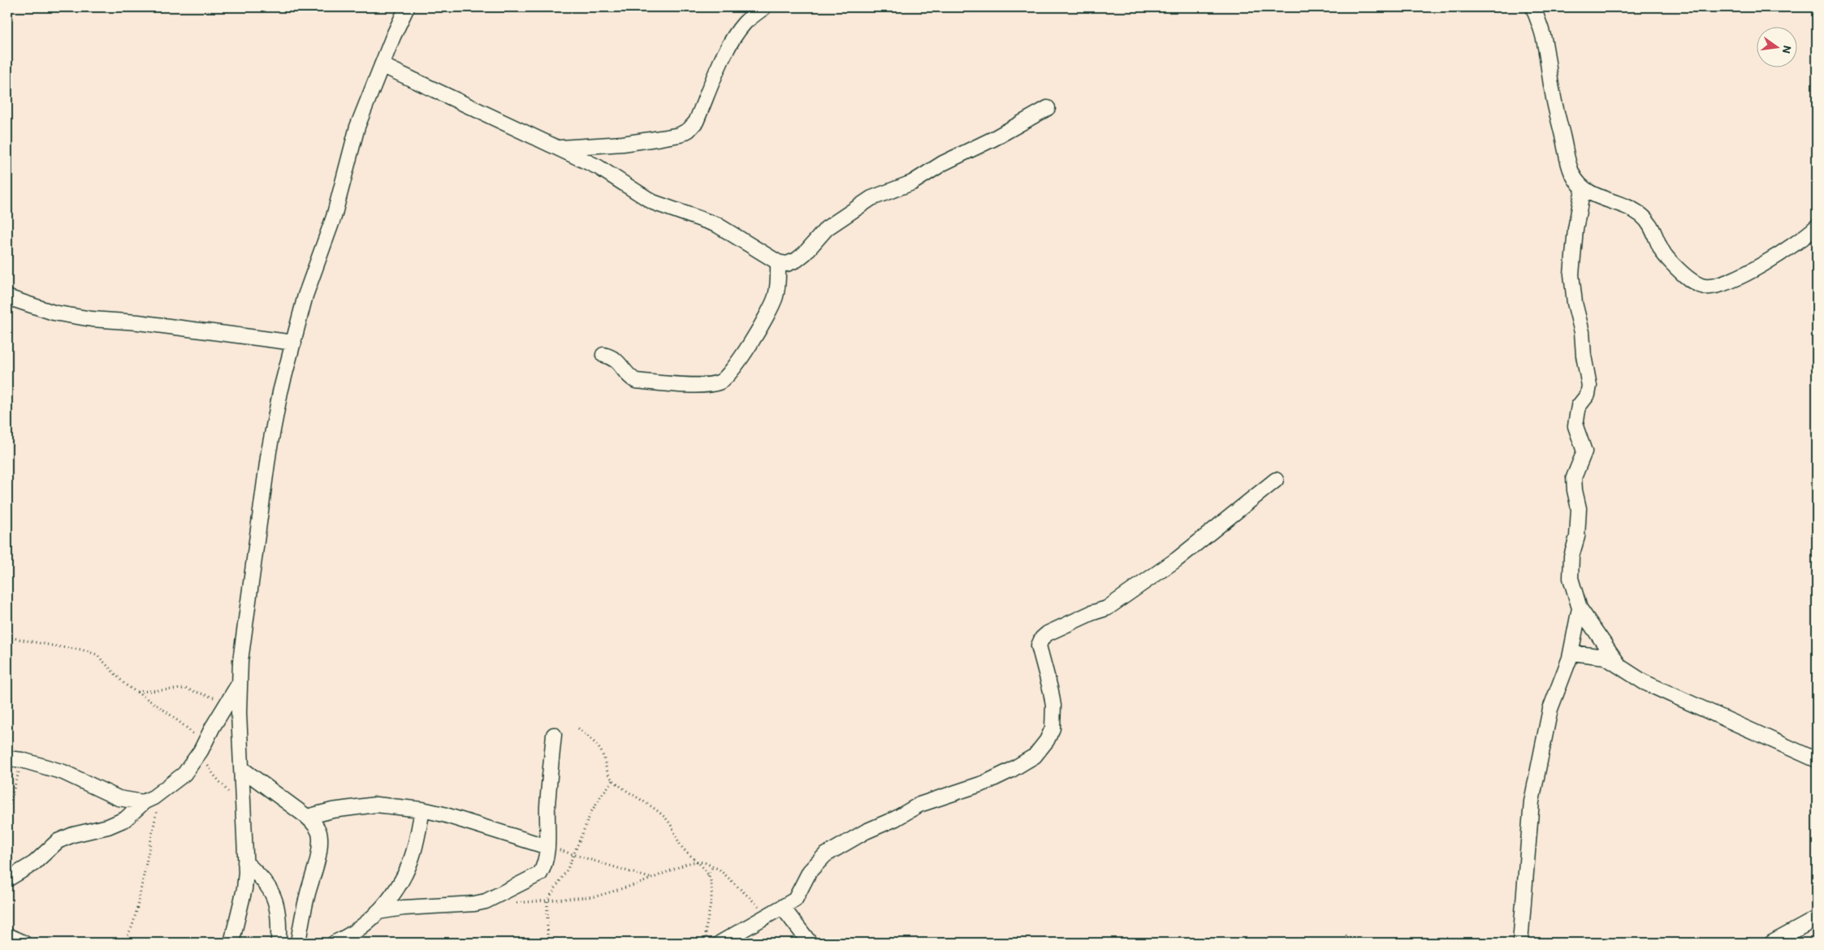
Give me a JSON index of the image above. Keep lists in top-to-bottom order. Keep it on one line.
{"north":"right"}
